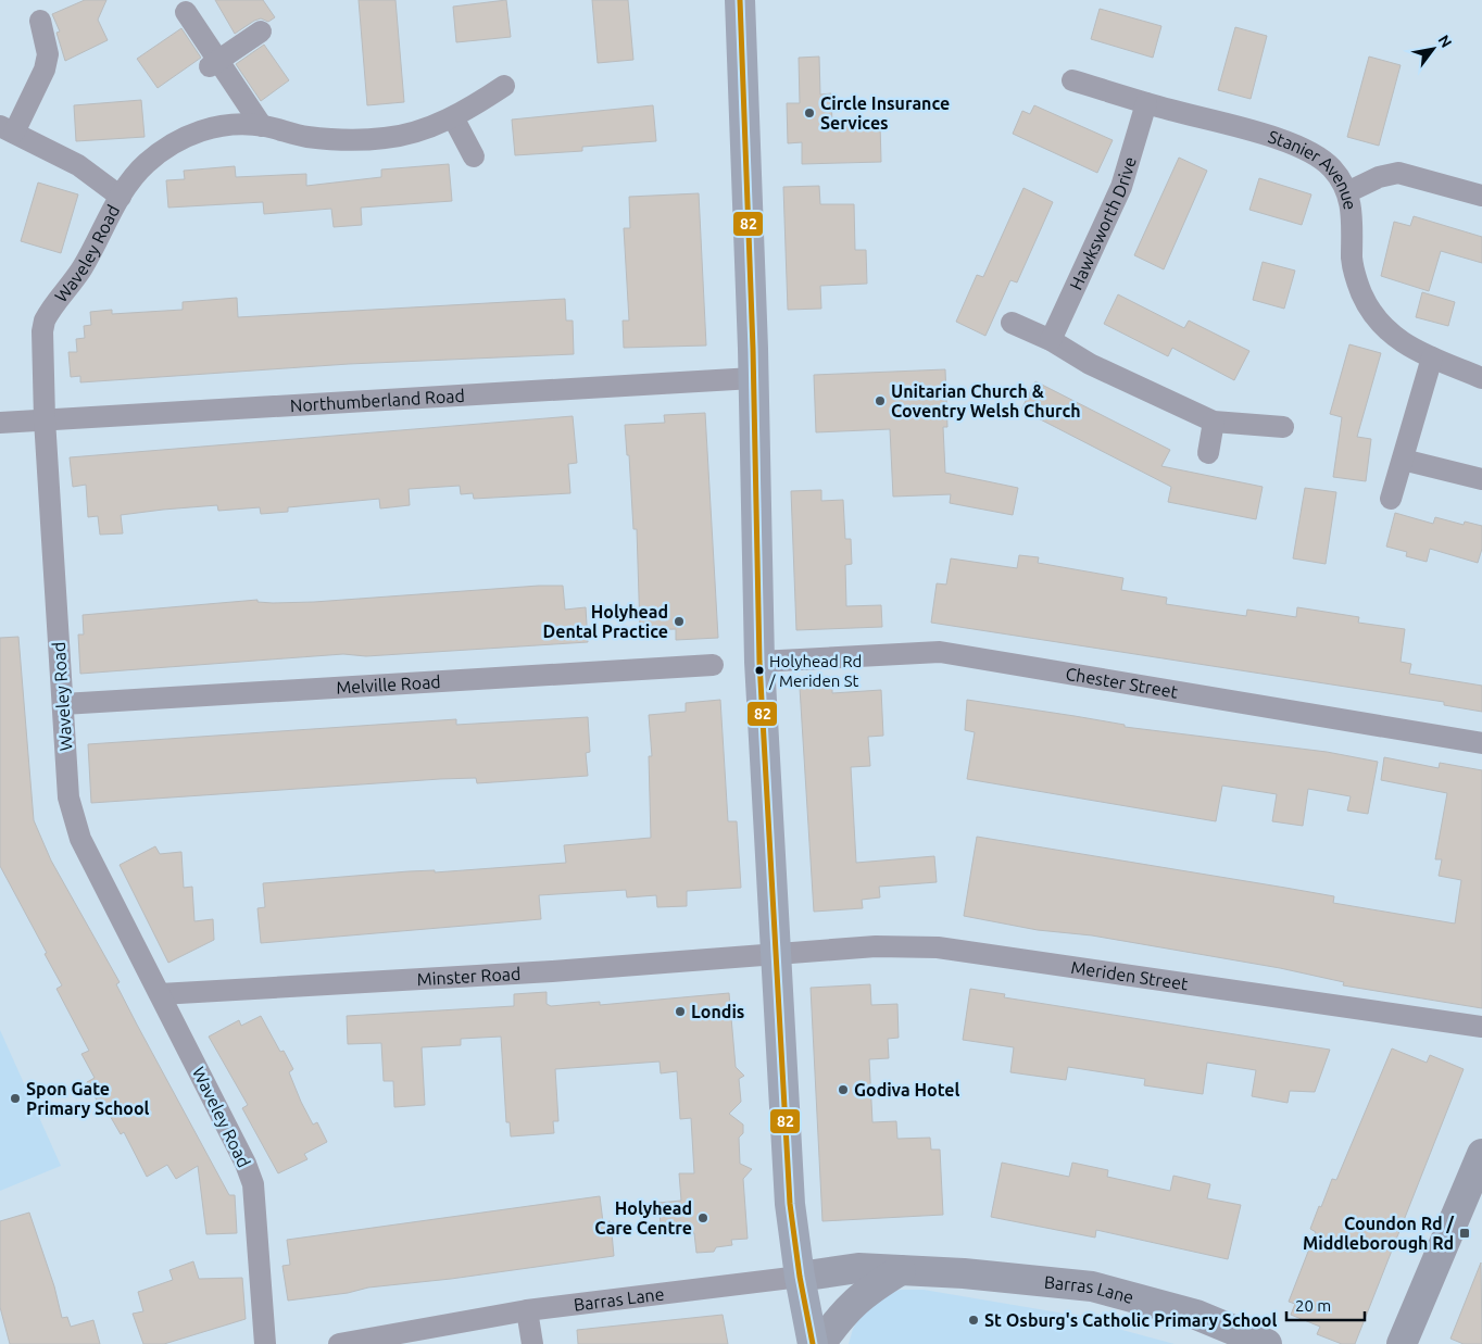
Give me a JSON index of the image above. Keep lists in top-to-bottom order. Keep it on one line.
{"streets":{"street":["Stanier Avenue","Hawksworth Drive","Waveley Road","Northumberland Road","Chester Street","Melville Road","Meriden Street","Minster Road","Barras Lane"]},"crossings":[["Stanier Avenue","Hawksworth Drive"],["Waveley Road","Northumberland Road"],["Waveley Road","Melville Road"],["Waveley Road","Minster Road"],["Meriden Street","Minster Road"]],"places":{"other":["Circle Insurance Services","Unitarian Church & Coventry Welsh Church","Holyhead Dental Practice","Holyhead Rd / Meriden St","Londis","Godiva Hotel","Spon Gate Primary School","Holyhead Care Centre","St Osburg's Catholic Primary School"],"transit":["Coundon Rd / Middleborough Rd"]},"lines":["transit line 82"],"scale_bar":"20 m","north":"top right"}
